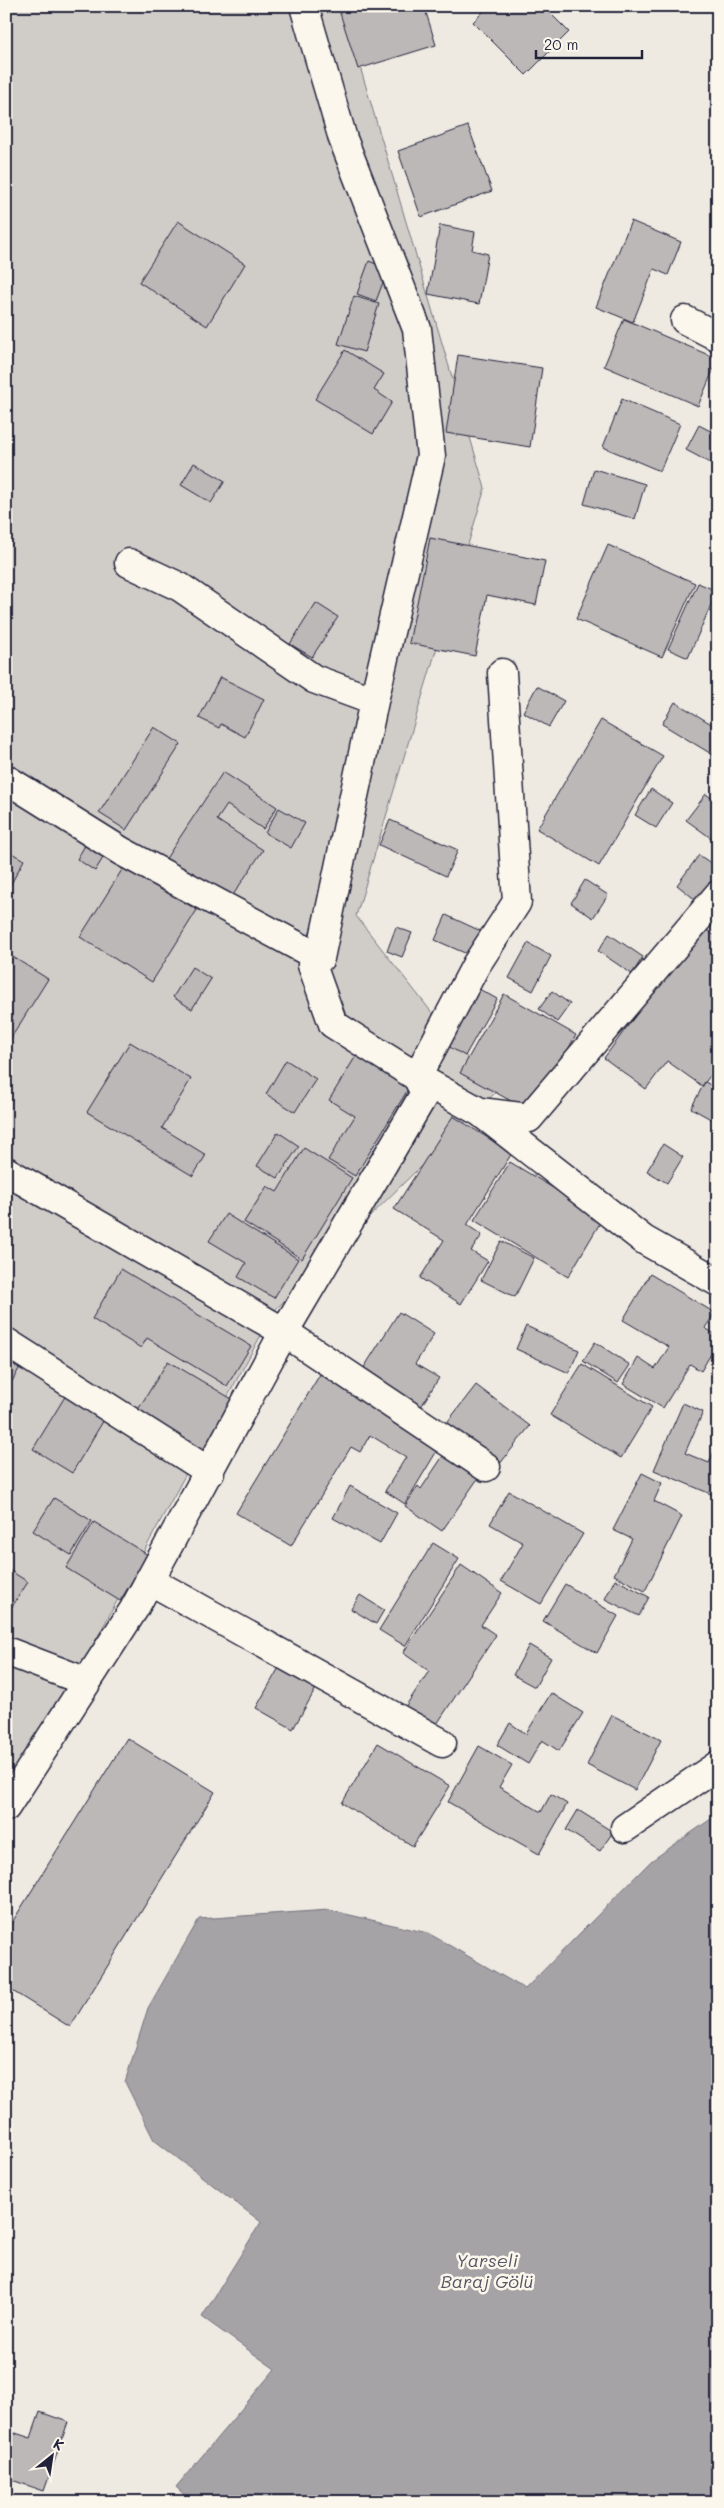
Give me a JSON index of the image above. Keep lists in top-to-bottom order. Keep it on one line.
{"water":["Yarseli Baraj Gölü"],"scale_bar":"20 m","north":"top right"}
